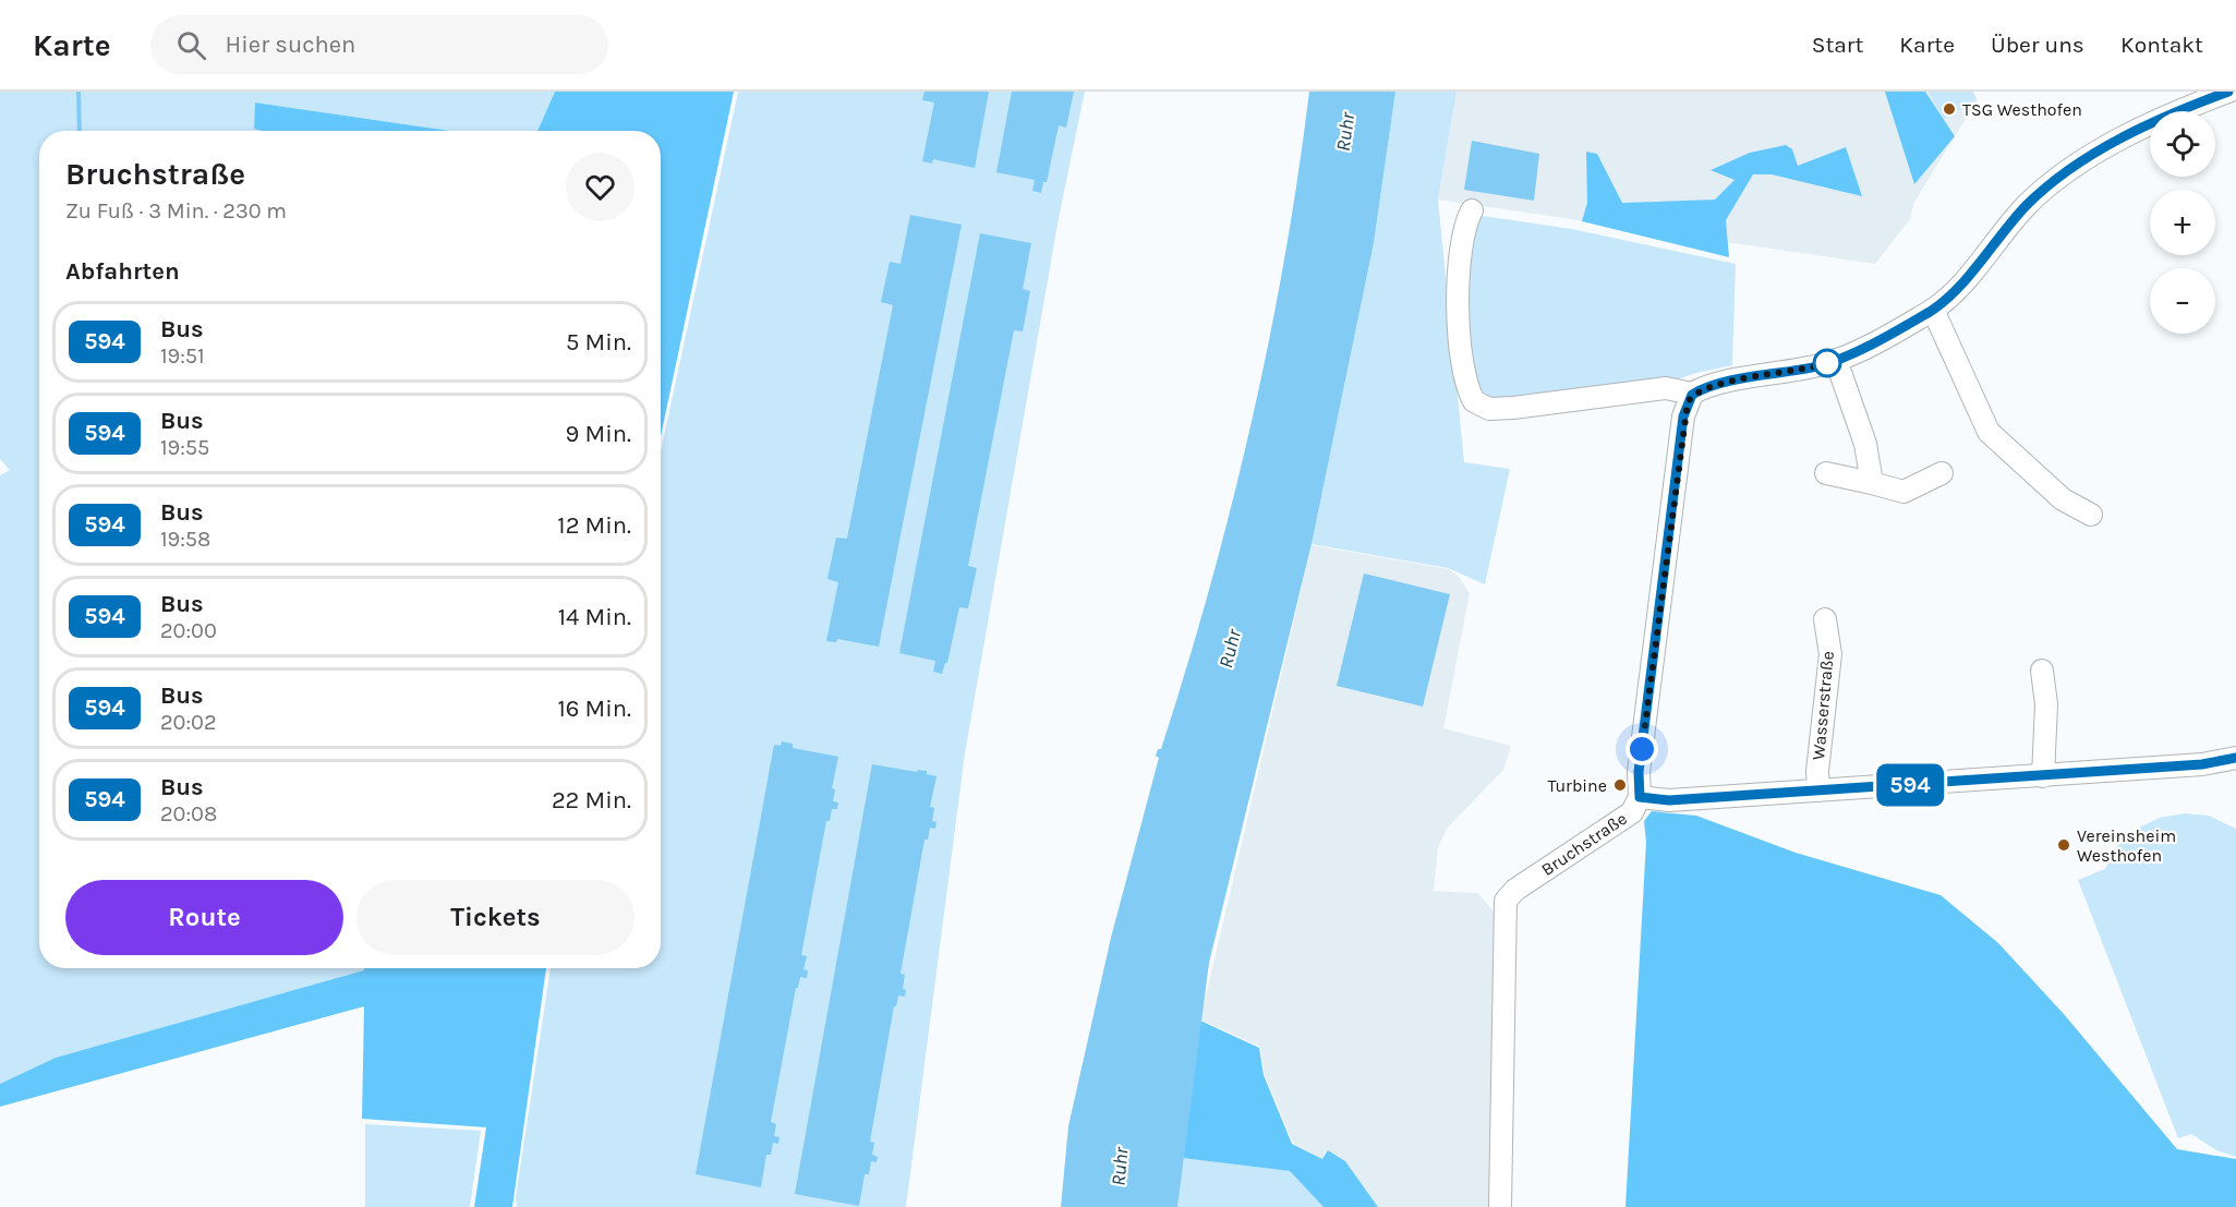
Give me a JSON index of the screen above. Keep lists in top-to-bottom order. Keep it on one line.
{"streets":{"street":["Wasserstraße","Bruchstraße"]},"water":["Ruhr"],"places":["TSG Westhofen","Turbine","Vereinsheim Westhofen"],"lines":["bus line 594"],"page":{"header":"Karte","search":"Hier suchen","nav":["Start","Karte","Über uns","Kontakt"],"on_map":"594","map_buttons":["+","−"],"heading":[["Bruchstraße","Zu Fuß · 3 Min. · 230 m"],"Abfahrten"],"list":[{"mark":"594","name":"Bus","note":"19:51","value":"5 Min."},{"mark":"594","name":"Bus","note":"19:55","value":"9 Min."},{"mark":"594","name":"Bus","note":"19:58","value":"12 Min."},{"mark":"594","name":"Bus","note":"20:00","value":"14 Min."},{"mark":"594","name":"Bus","note":"20:02","value":"16 Min."},{"mark":"594","name":"Bus","note":"20:08","value":"22 Min."}],"buttons":["Route","Tickets"]}}
